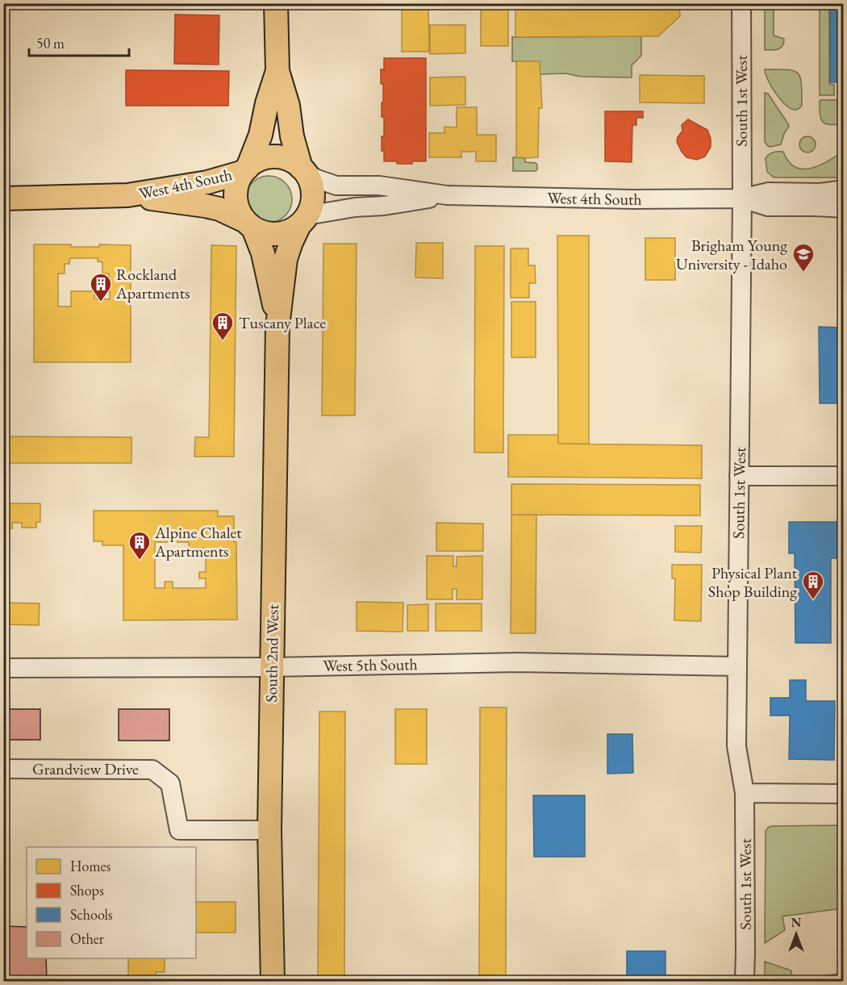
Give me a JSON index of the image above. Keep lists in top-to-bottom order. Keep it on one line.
{"streets":{"main road":["West 4th South","South 2nd West"],"street":["South 1st West","West 5th South","Grandview Drive"]},"crossings":[["South 1st West","West 4th South"],["South 1st West","West 5th South"],["West 4th South","South 2nd West"],["South 2nd West","West 5th South"],["South 2nd West","Grandview Drive"]],"places":{"school or university":["Brigham Young University - Idaho"],"building":["Rockland Apartments","Tuscany Place","Alpine Chalet Apartments","Physical Plant Shop Building"]},"legend":["Homes","Shops","Schools","Other"],"scale_bar":"50 m","north":"top"}
